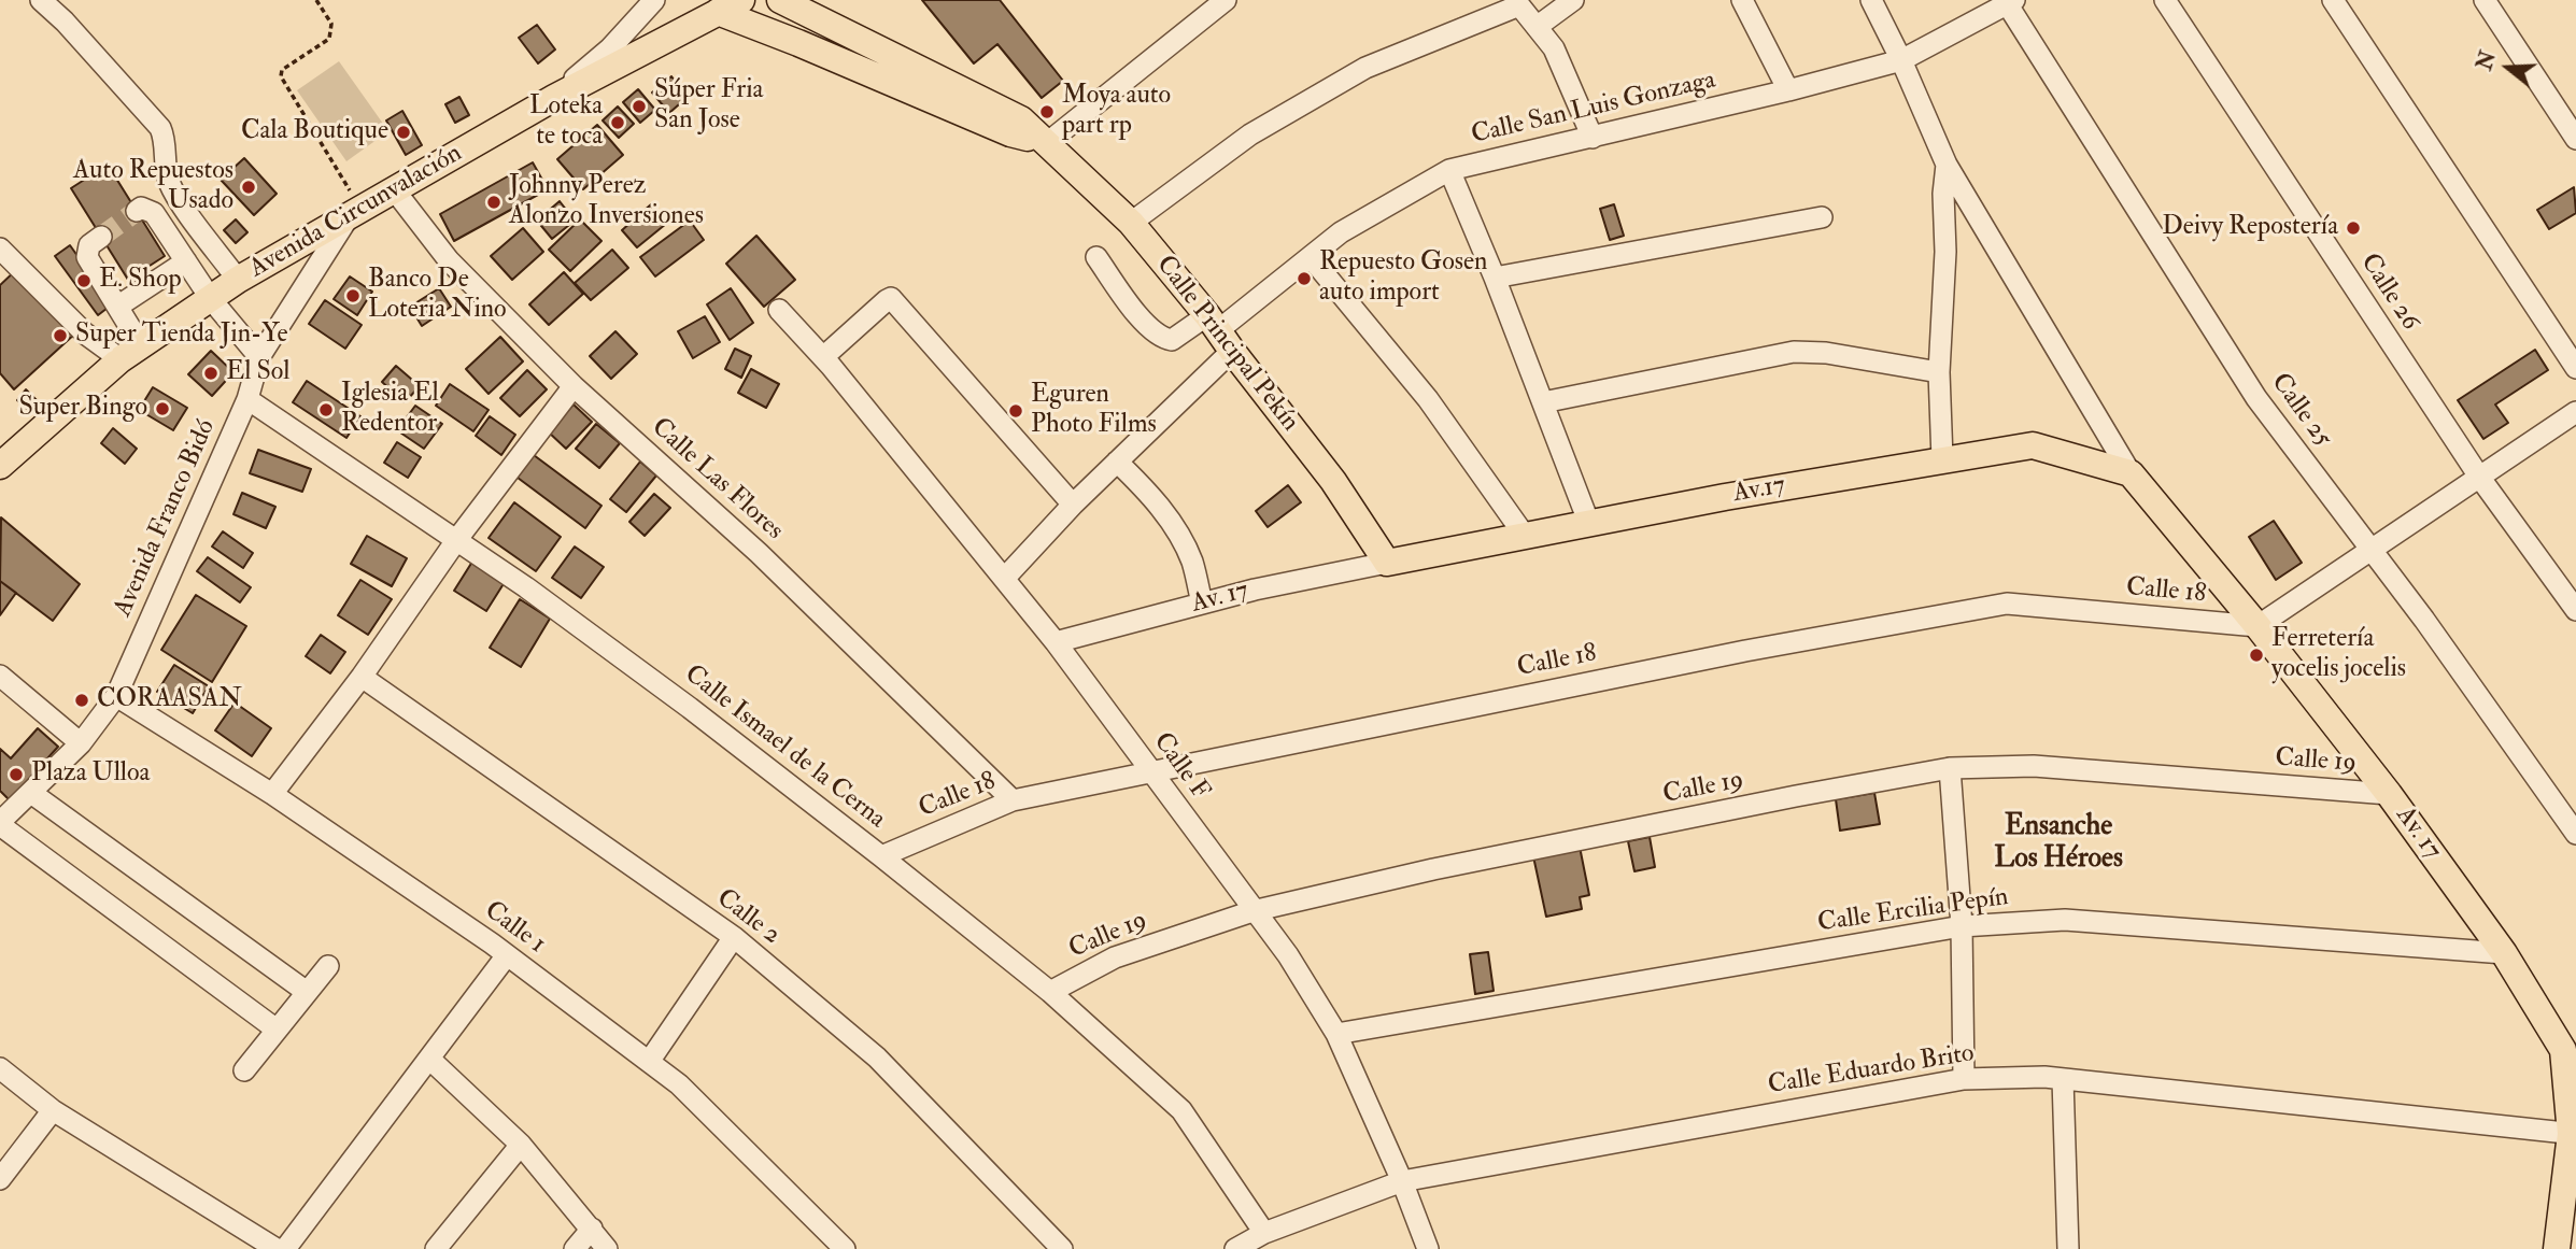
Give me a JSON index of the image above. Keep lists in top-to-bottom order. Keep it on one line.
{"streets":{"main road":["Avenida Circunvalación","Calle Principal Pekín","Av.17","Av. 17"],"street":["Calle San Luis Gonzaga","Calle 26","Calle 25","Calle Las Flores","Avenida Franco Bidó","Calle 18","Calle Ismael de la Cerna","Calle 19","Calle F","Calle Ercilia Pepín","Calle 2","Calle 1","Calle Eduardo Brito"]},"crossings":[["Calle San Luis Gonzaga","Calle Principal Pekín"],["Calle San Luis Gonzaga","Calle 25"],["Avenida Circunvalación","Calle Principal Pekín"],["Avenida Circunvalación","Calle Las Flores"],["Avenida Circunvalación","Avenida Franco Bidó"],["Calle Principal Pekín","Av.17"],["Calle Principal Pekín","Av. 17"],["Calle Las Flores","Calle 18"],["Av.17","Av. 17"],["Avenida Franco Bidó","Calle Ismael de la Cerna"],["Avenida Franco Bidó","Calle 1"],["Calle 18","Av. 17"],["Calle 18","Calle Ismael de la Cerna"],["Calle 18","Calle F"],["Av. 17","Calle 19"],["Av. 17","Calle F"],["Av. 17","Calle Ercilia Pepín"],["Av. 17","Calle Eduardo Brito"],["Calle Ismael de la Cerna","Calle 19"],["Calle Ismael de la Cerna","Calle Eduardo Brito"],["Calle 19","Calle F"],["Calle F","Calle Ercilia Pepín"],["Calle F","Calle Eduardo Brito"]],"districts":["Ensanche Los Héroes"],"places":["Súper Fria San Jose","Moya auto part rp","Loteka te toca","Cala Boutique","Auto Repuestos Usado","Johnny Perez Alonzo Inversiones","Deivy Repostería","Repuesto Gosen auto import","E. Shop","Banco De Loteria Nino","Super Tienda Jin-Ye","El Sol","Super Bingo","Iglesia El Redentor","Eguren Photo Films","Ferretería yocelis jocelis","CORAASAN","Plaza Ulloa"],"north":"left"}
